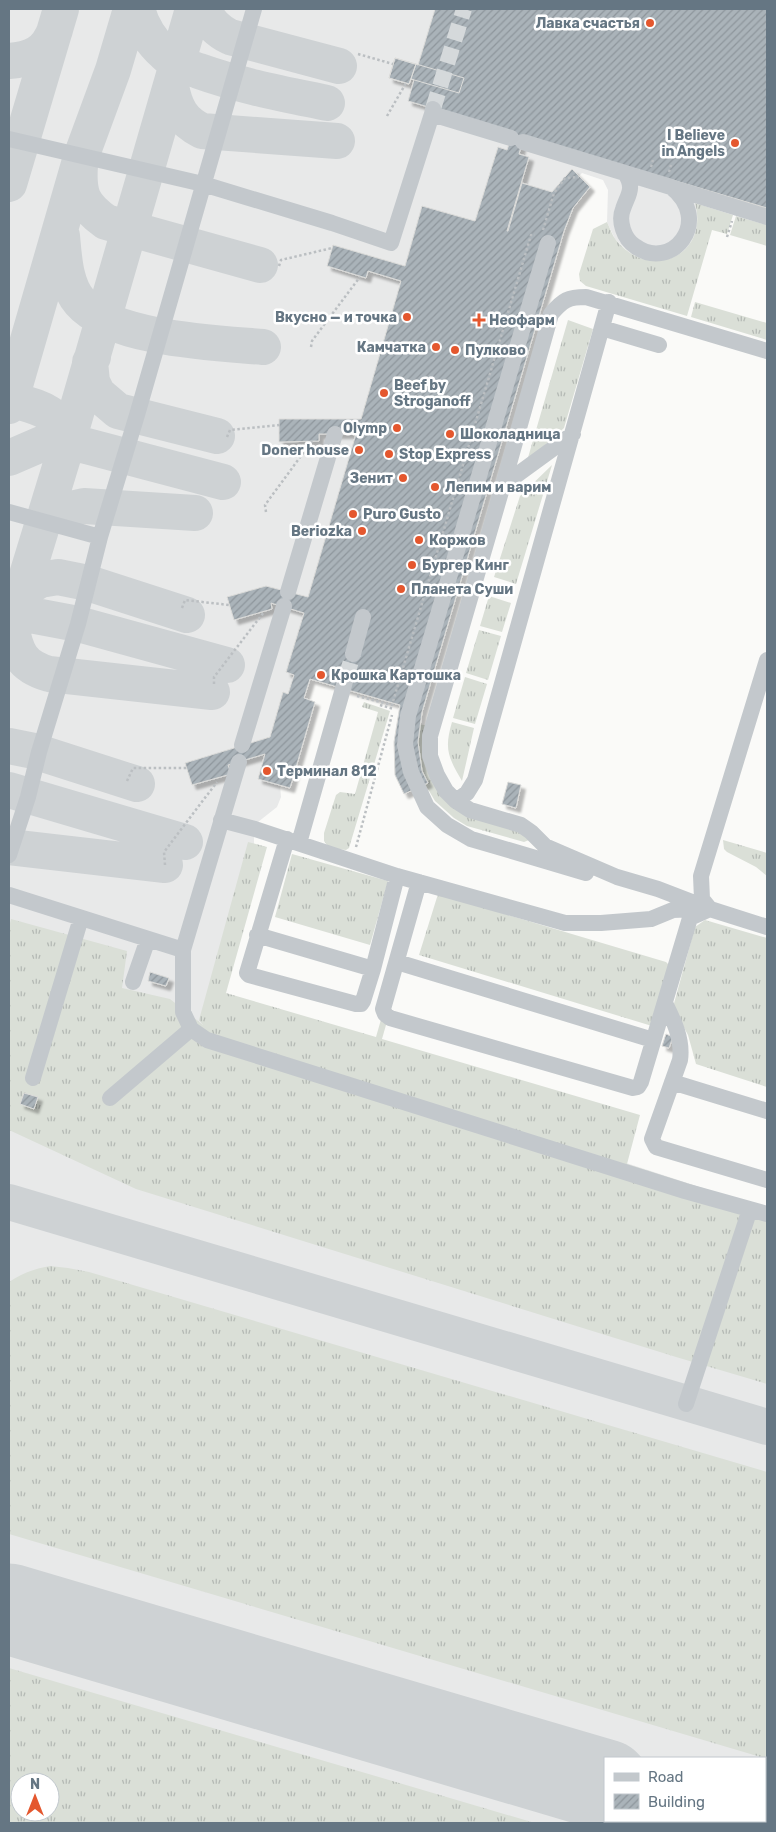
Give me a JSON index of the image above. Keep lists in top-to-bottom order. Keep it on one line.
{"places":{"other":["Лавка счастья","I Believe in Angels","Вкусно — и точка","Камчатка","Пулково","Beef by Stroganoff","Olymp","Шоколадница","Doner house","Stop Express","Зенит","Лепим и варим","Puro Gusto","Beriozka","Коржов","Бургер Кинг","Планета Суши","Крошка Картошка","Терминал 812"],"health":["Неофарм"]},"legend":["Road","Building"],"north":"top"}
